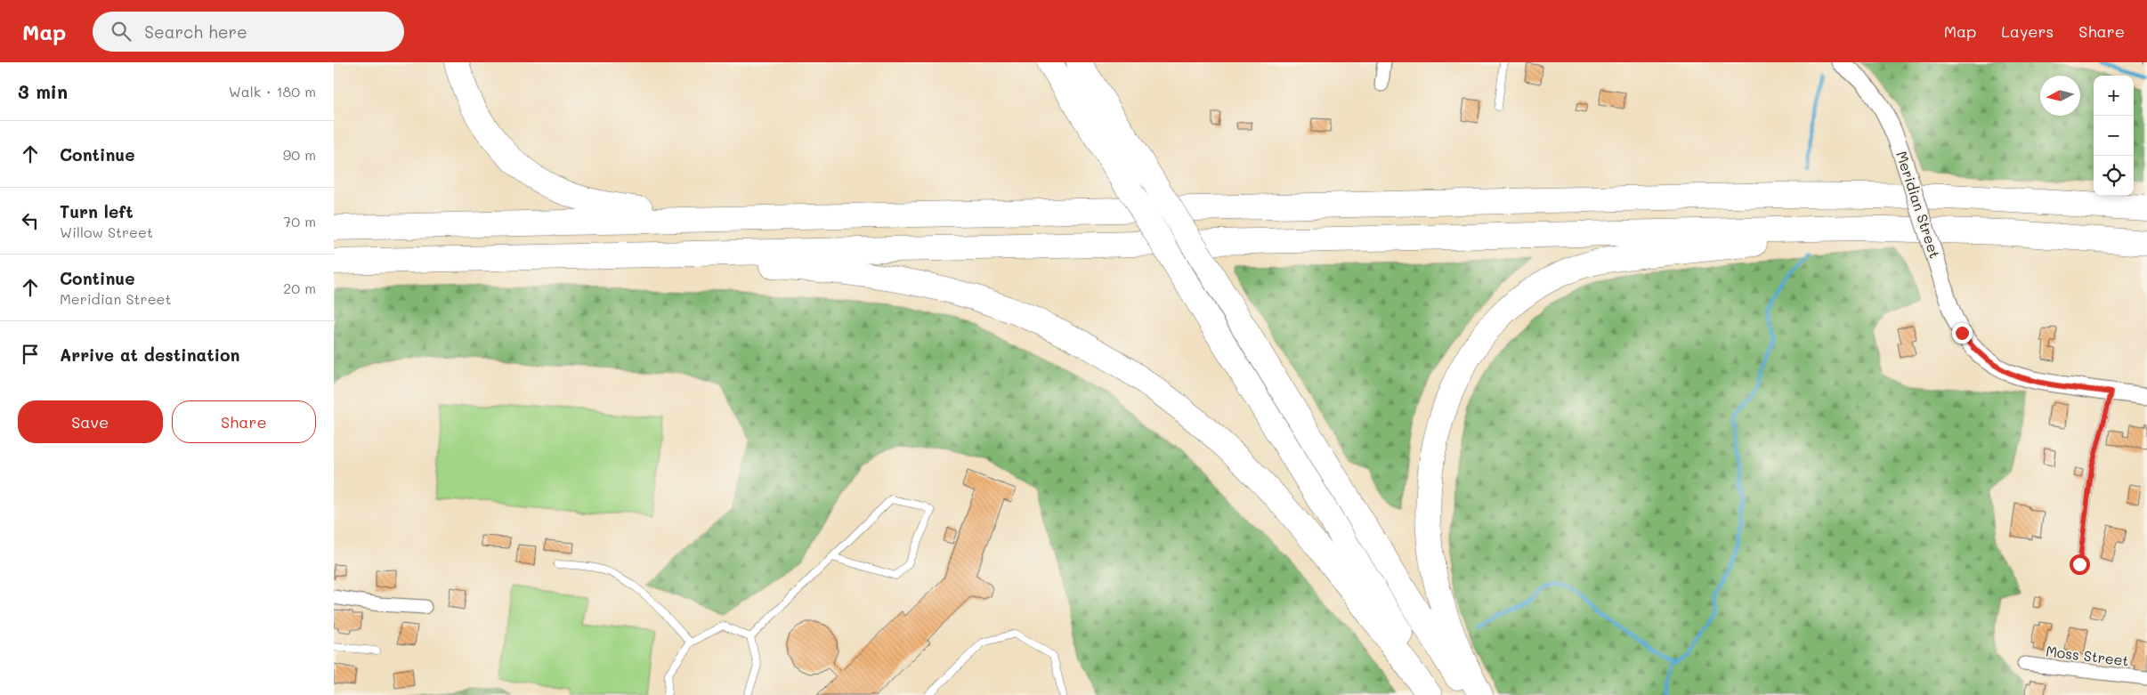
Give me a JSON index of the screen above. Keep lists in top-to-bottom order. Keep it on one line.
{"streets":{"street":["Meridian Street","Moss Street"]},"north":"left","page":{"header":"Map","search":"Search here","nav":["Map","Layers","Share"],"heading":["3 min","Walk · 180 m"],"map_buttons":["+","−"],"list":[["Continue","90 m"],["Turn left","Willow Street","70 m"],["Continue","Meridian Street","20 m"],"Arrive at destination"],"buttons":["Save","Share"]}}
